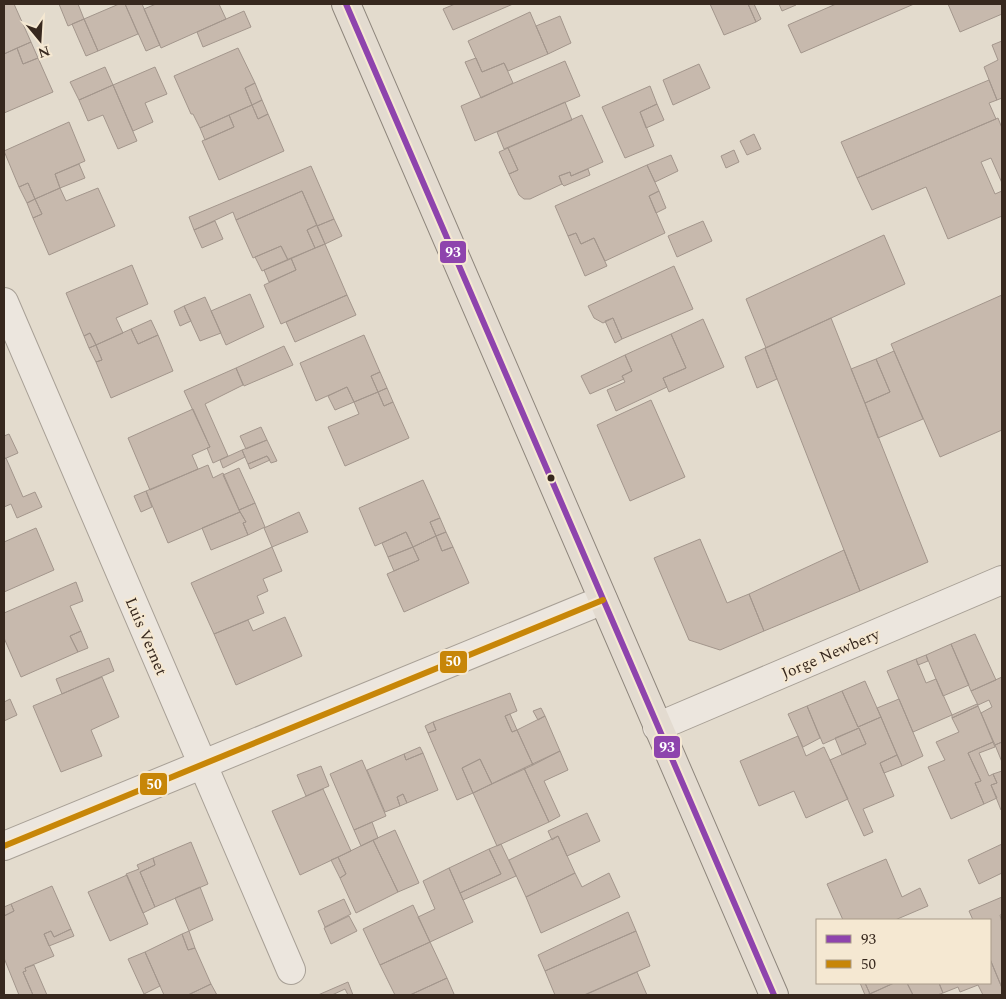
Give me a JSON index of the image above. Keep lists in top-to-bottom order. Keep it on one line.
{"streets":{"street":["Luis Vernet","Jorge Newbery"]},"lines":["transit line 93","transit line 50"],"legend":["93","50"],"north":"bottom"}
